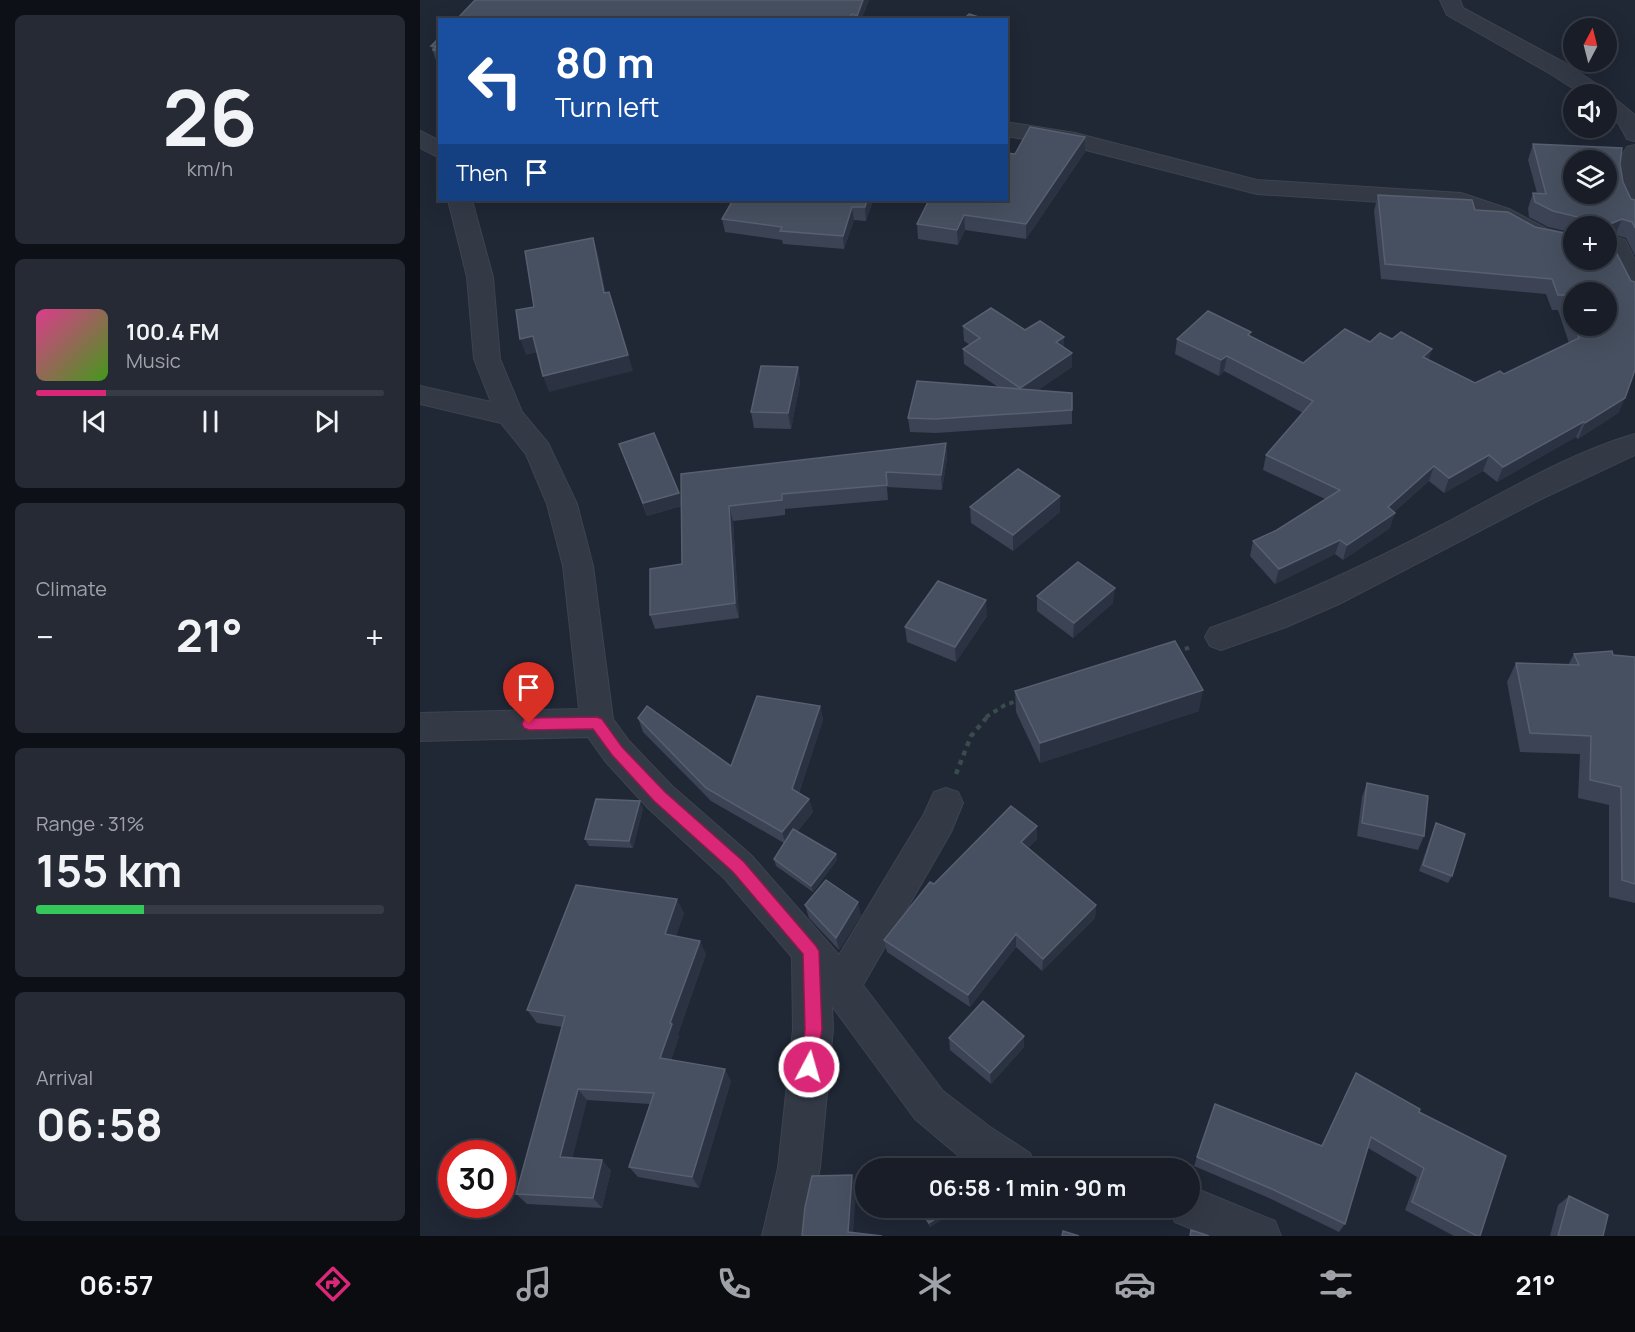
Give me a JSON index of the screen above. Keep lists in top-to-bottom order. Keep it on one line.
{"north":"top","page":{"tile":[["26","km/h"],"Climate",["Range · 31%","155 km"],["Arrival","06:58"]],"map_buttons":["+","−"],"turn":["80 m","Turn left"],"then":"Then","song":["100.4 FM","Music"],"heat":["−","21°","+"],"limit":"30","trip":"06:58 · 1 min · 90 m","tabs":["06:57","21°"]}}
